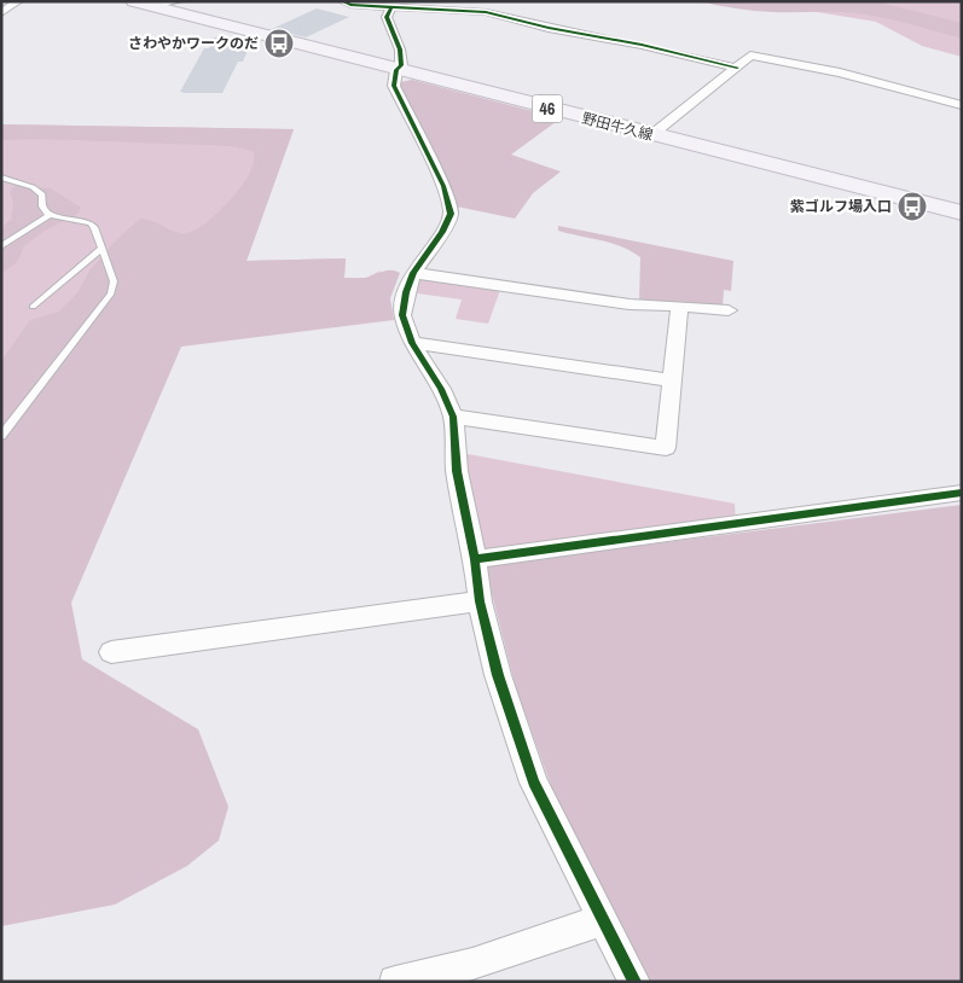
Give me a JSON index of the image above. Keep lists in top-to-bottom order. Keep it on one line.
{"streets":{"main road":["46","野田牛久線"]},"places":{"bus stop":["さわやかワークのだ","紫ゴルフ場入口"]}}
